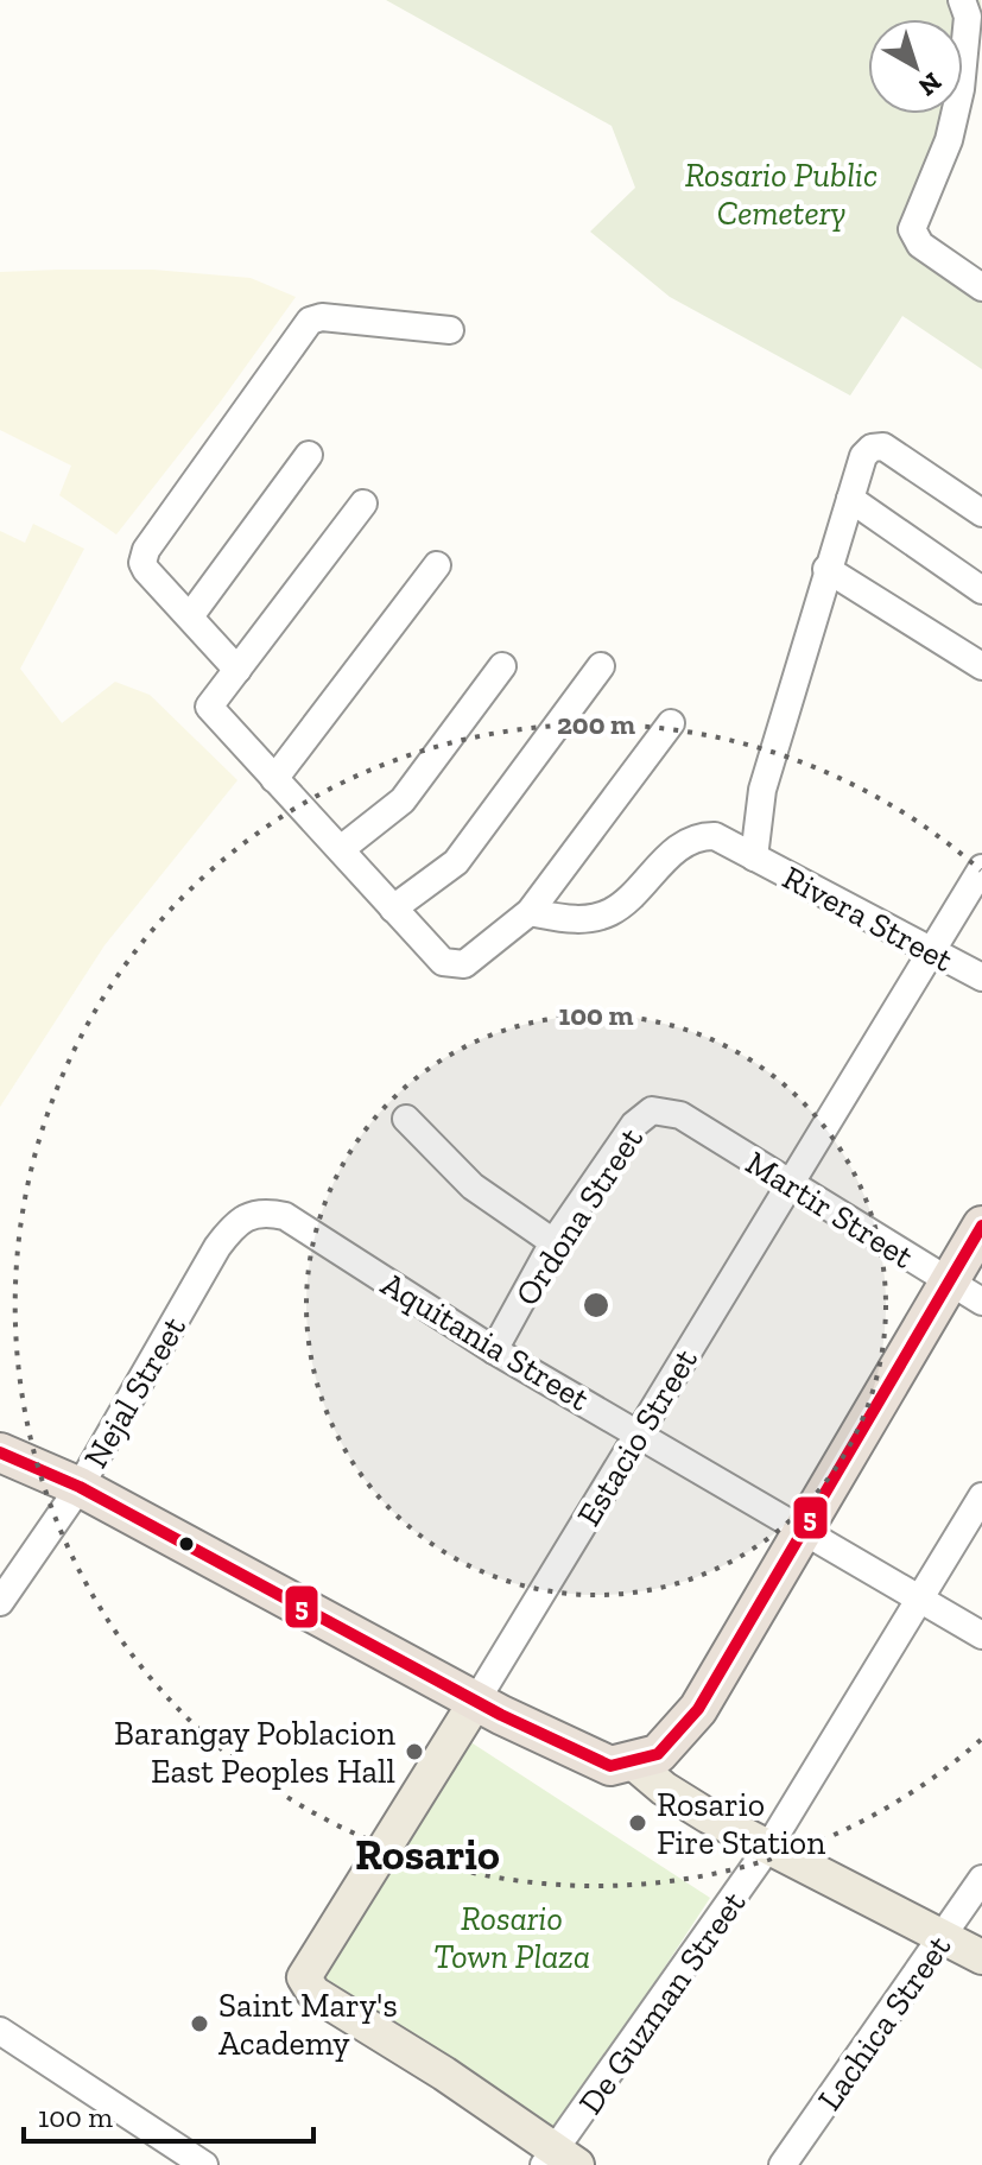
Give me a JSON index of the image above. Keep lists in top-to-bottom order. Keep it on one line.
{"streets":{"main road":["Estacio Street"],"street":["Rivera Street","Martir Street","Ordona Street","Aquitania Street","Nejal Street","De Guzman Street","Lachica Street"]},"crossings":[["Rivera Street","Estacio Street"],["Martir Street","Ordona Street"],["Martir Street","Estacio Street"],["Ordona Street","Aquitania Street"],["Aquitania Street","Nejal Street"],["Aquitania Street","Estacio Street"],["Aquitania Street","De Guzman Street"],["Estacio Street","De Guzman Street"]],"districts":["Rosario"],"parks":["Rosario Public Cemetery","Rosario Town Plaza"],"places":["Barangay Poblacion East Peoples Hall","Rosario Fire Station","Saint Mary's Academy"],"lines":["transit line 5"],"scale_bar":"100 m","north":"bottom right","rings":["200 m","100 m"]}
